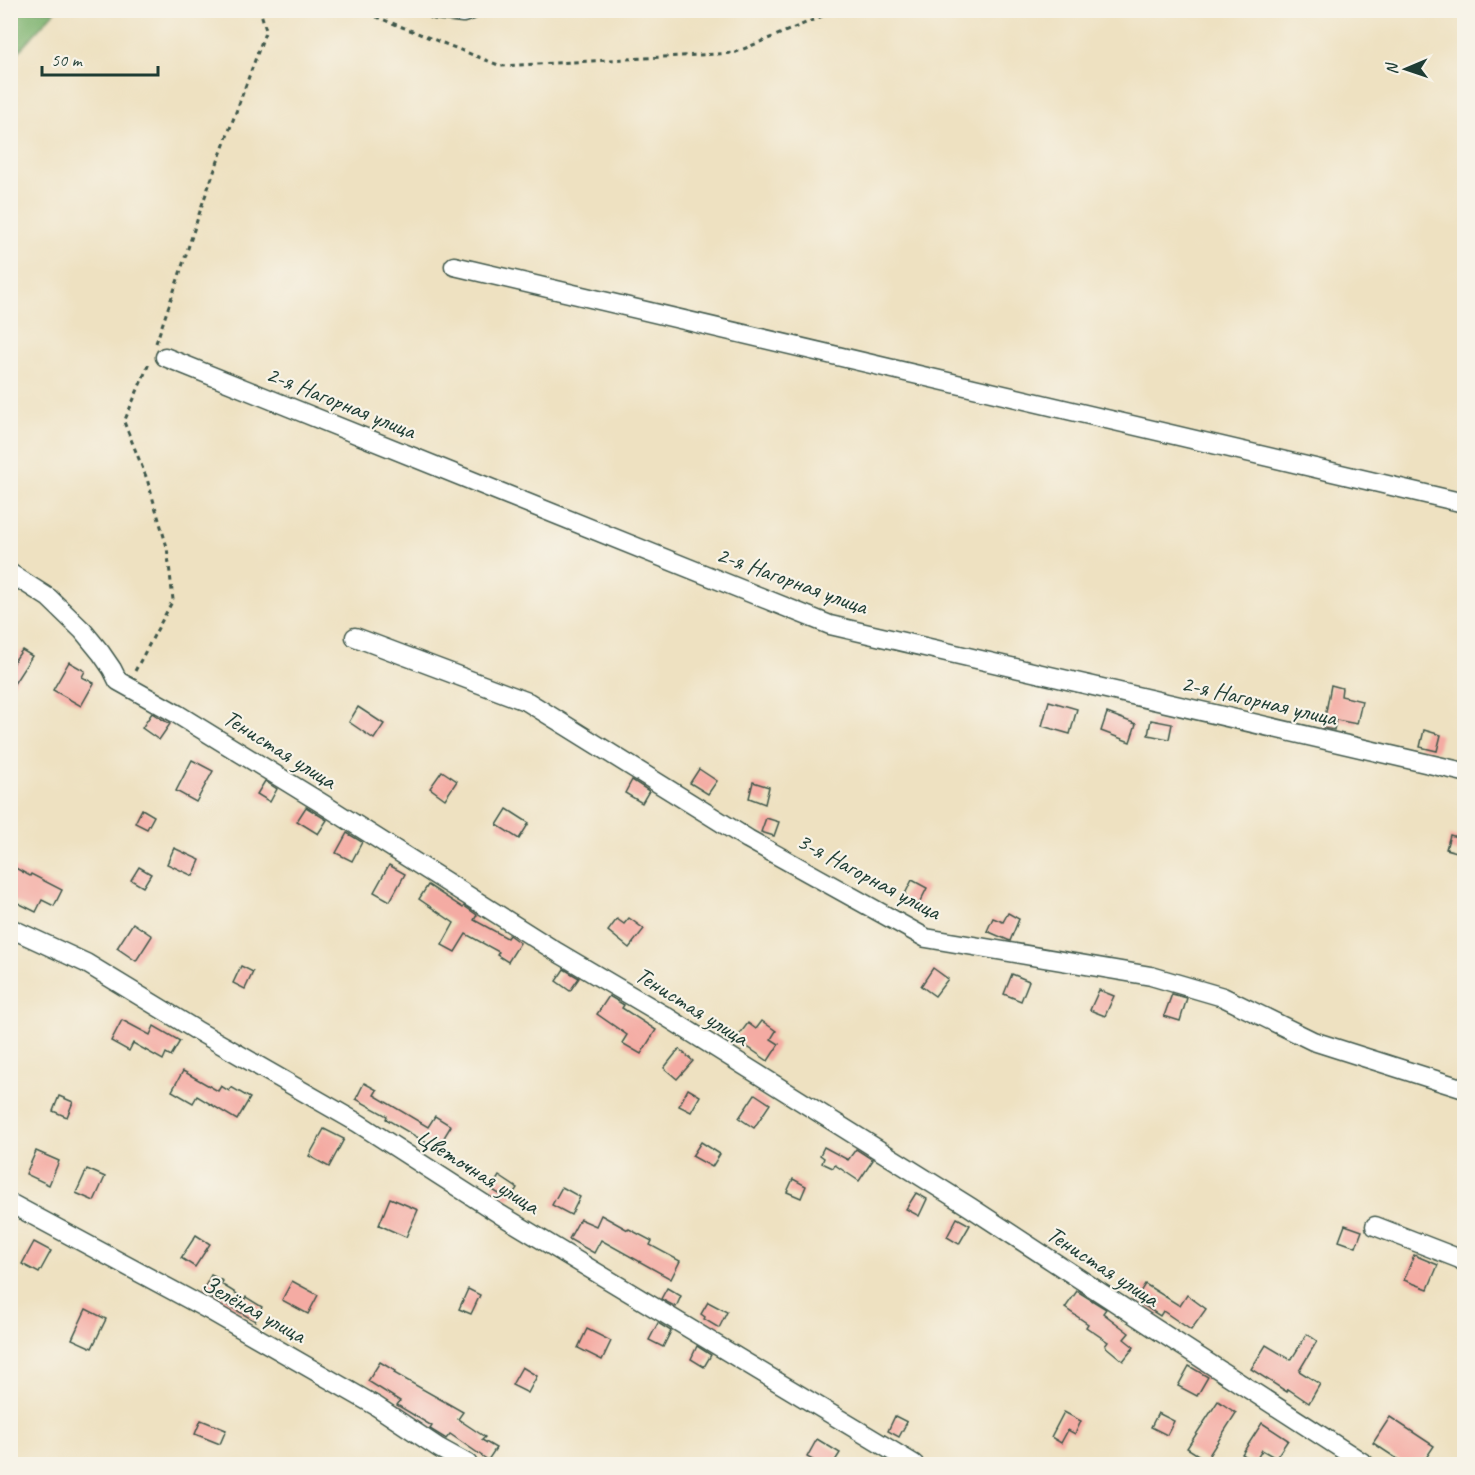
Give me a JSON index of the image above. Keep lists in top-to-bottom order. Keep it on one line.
{"streets":{"street":["2-я Нагорная улица","Тенистая улица","3-я Нагорная улица","Цветочная улица","Зелёная улица"]},"scale_bar":"50 m","north":"left"}
